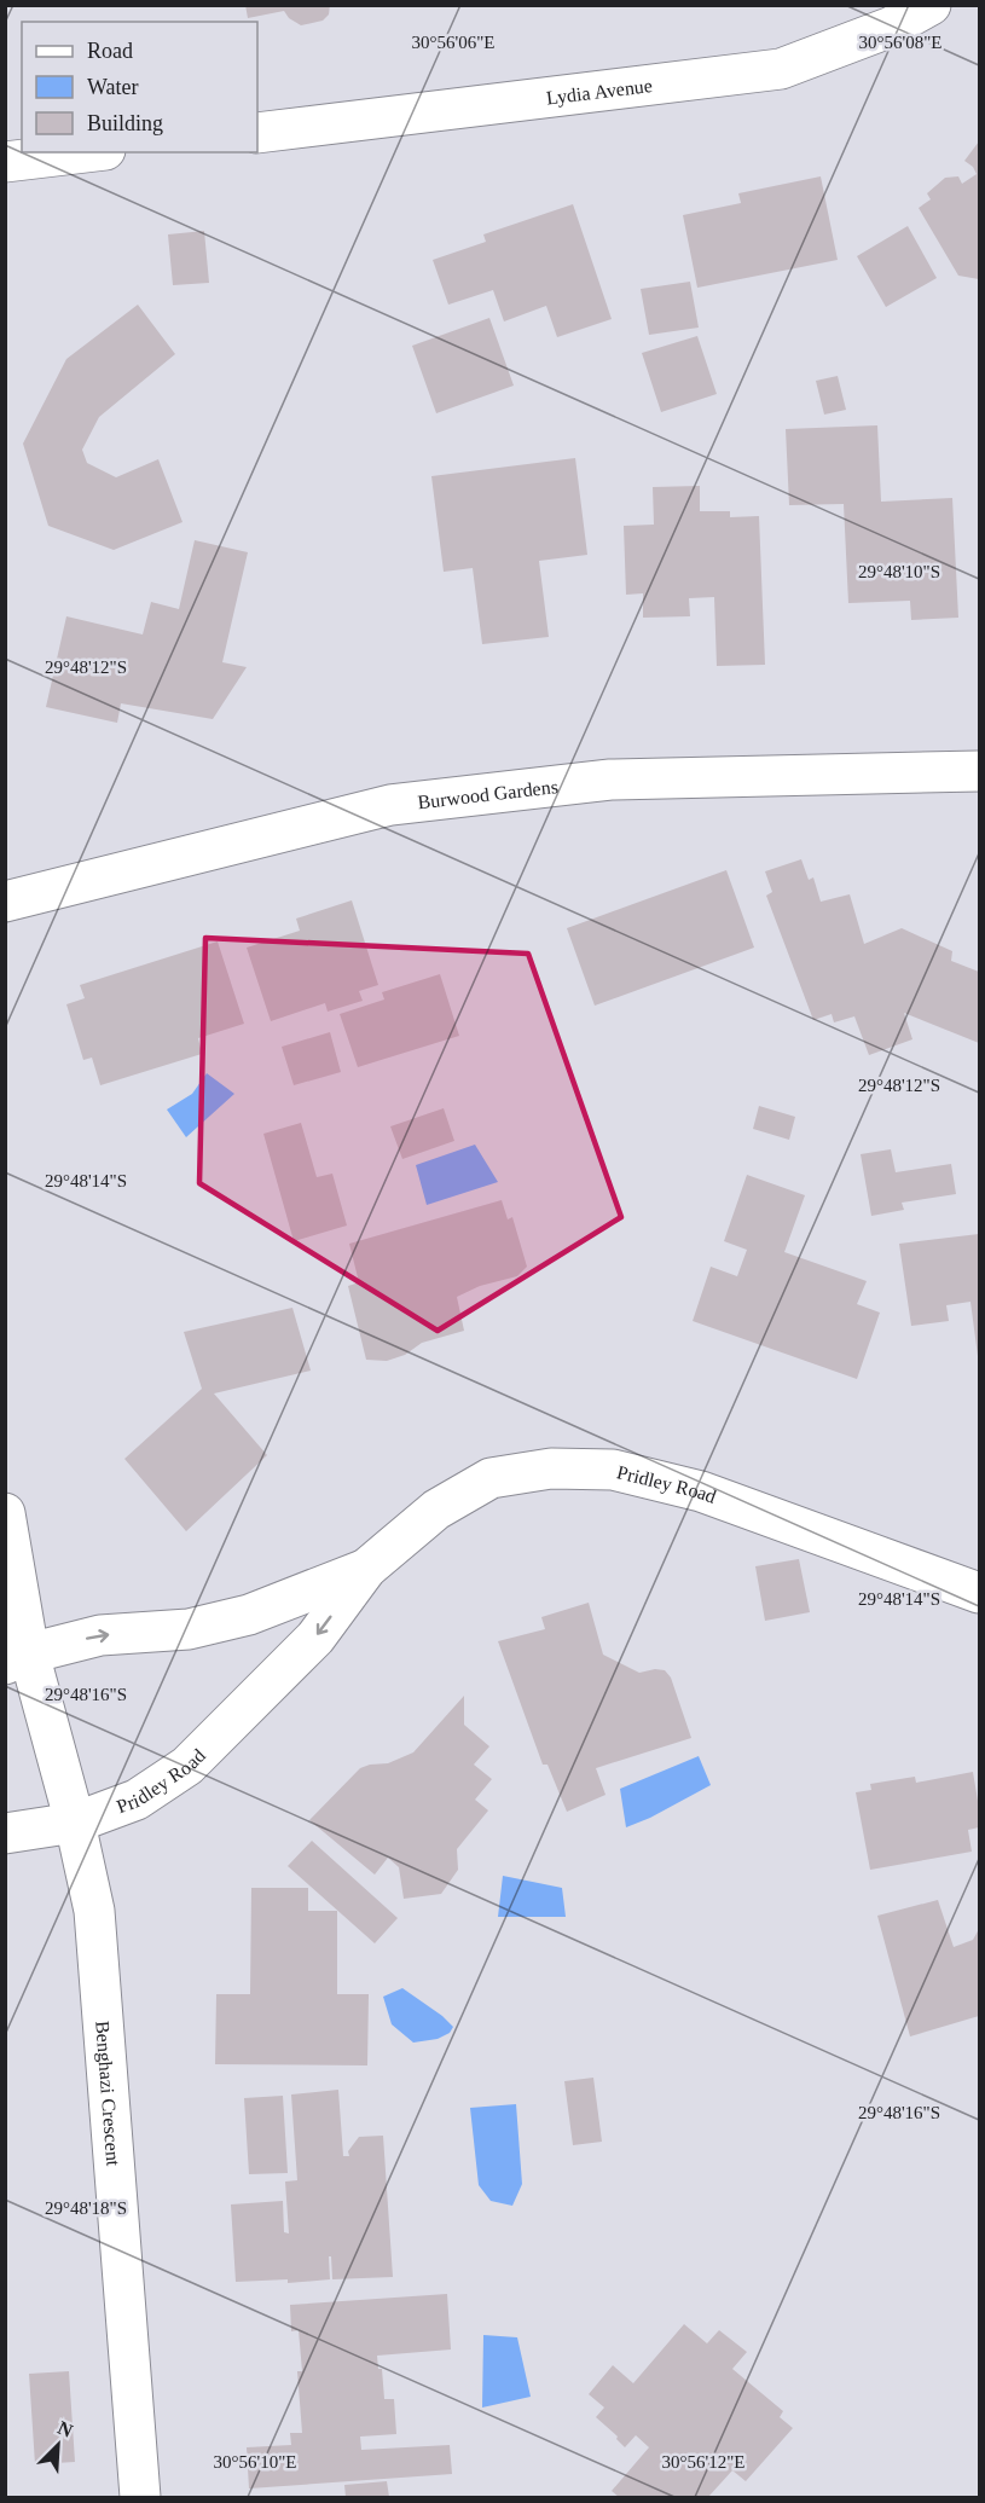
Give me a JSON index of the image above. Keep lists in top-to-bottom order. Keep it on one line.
{"streets":{"street":["Lydia Avenue","Burwood Gardens","Pridley Road","Benghazi Crescent"]},"crossings":[["Pridley Road","Benghazi Crescent"]],"legend":["Road","Water","Building"],"north":"top right","coordinates":["30°56'06\"E","30°56'08\"E","29°48'10\"S","29°48'12\"S","29°48'14\"S","29°48'16\"S","29°48'18\"S","30°56'10\"E","30°56'12\"E"]}
